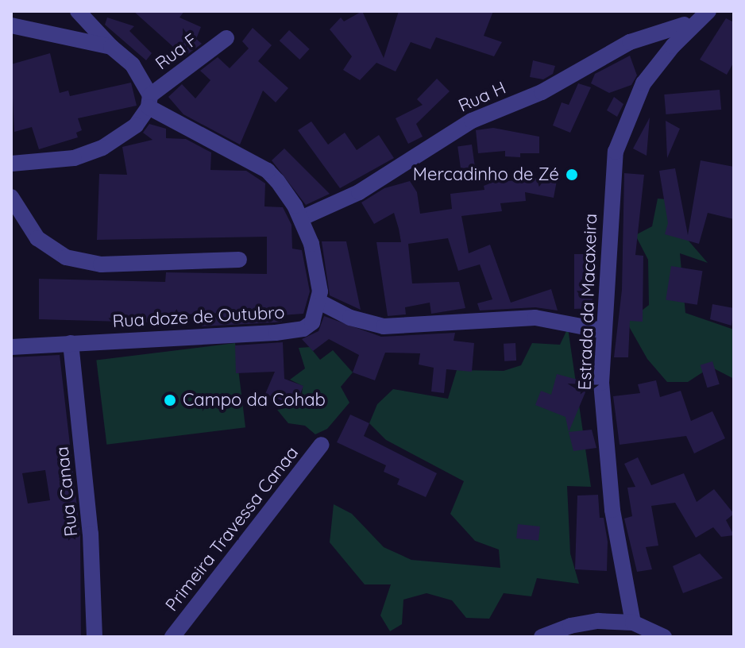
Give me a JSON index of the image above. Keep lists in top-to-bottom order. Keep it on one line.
{"streets":{"street":["Rua F","Rua H","Estrada da Macaxeira","Rua doze de Outubro","Rua Canaa","Primeira Travessa Canaa"]},"crossings":[["Rua H","Estrada da Macaxeira"],["Rua doze de Outubro","Rua Canaa"]],"places":["Mercadinho de Zé","Campo da Cohab"]}
